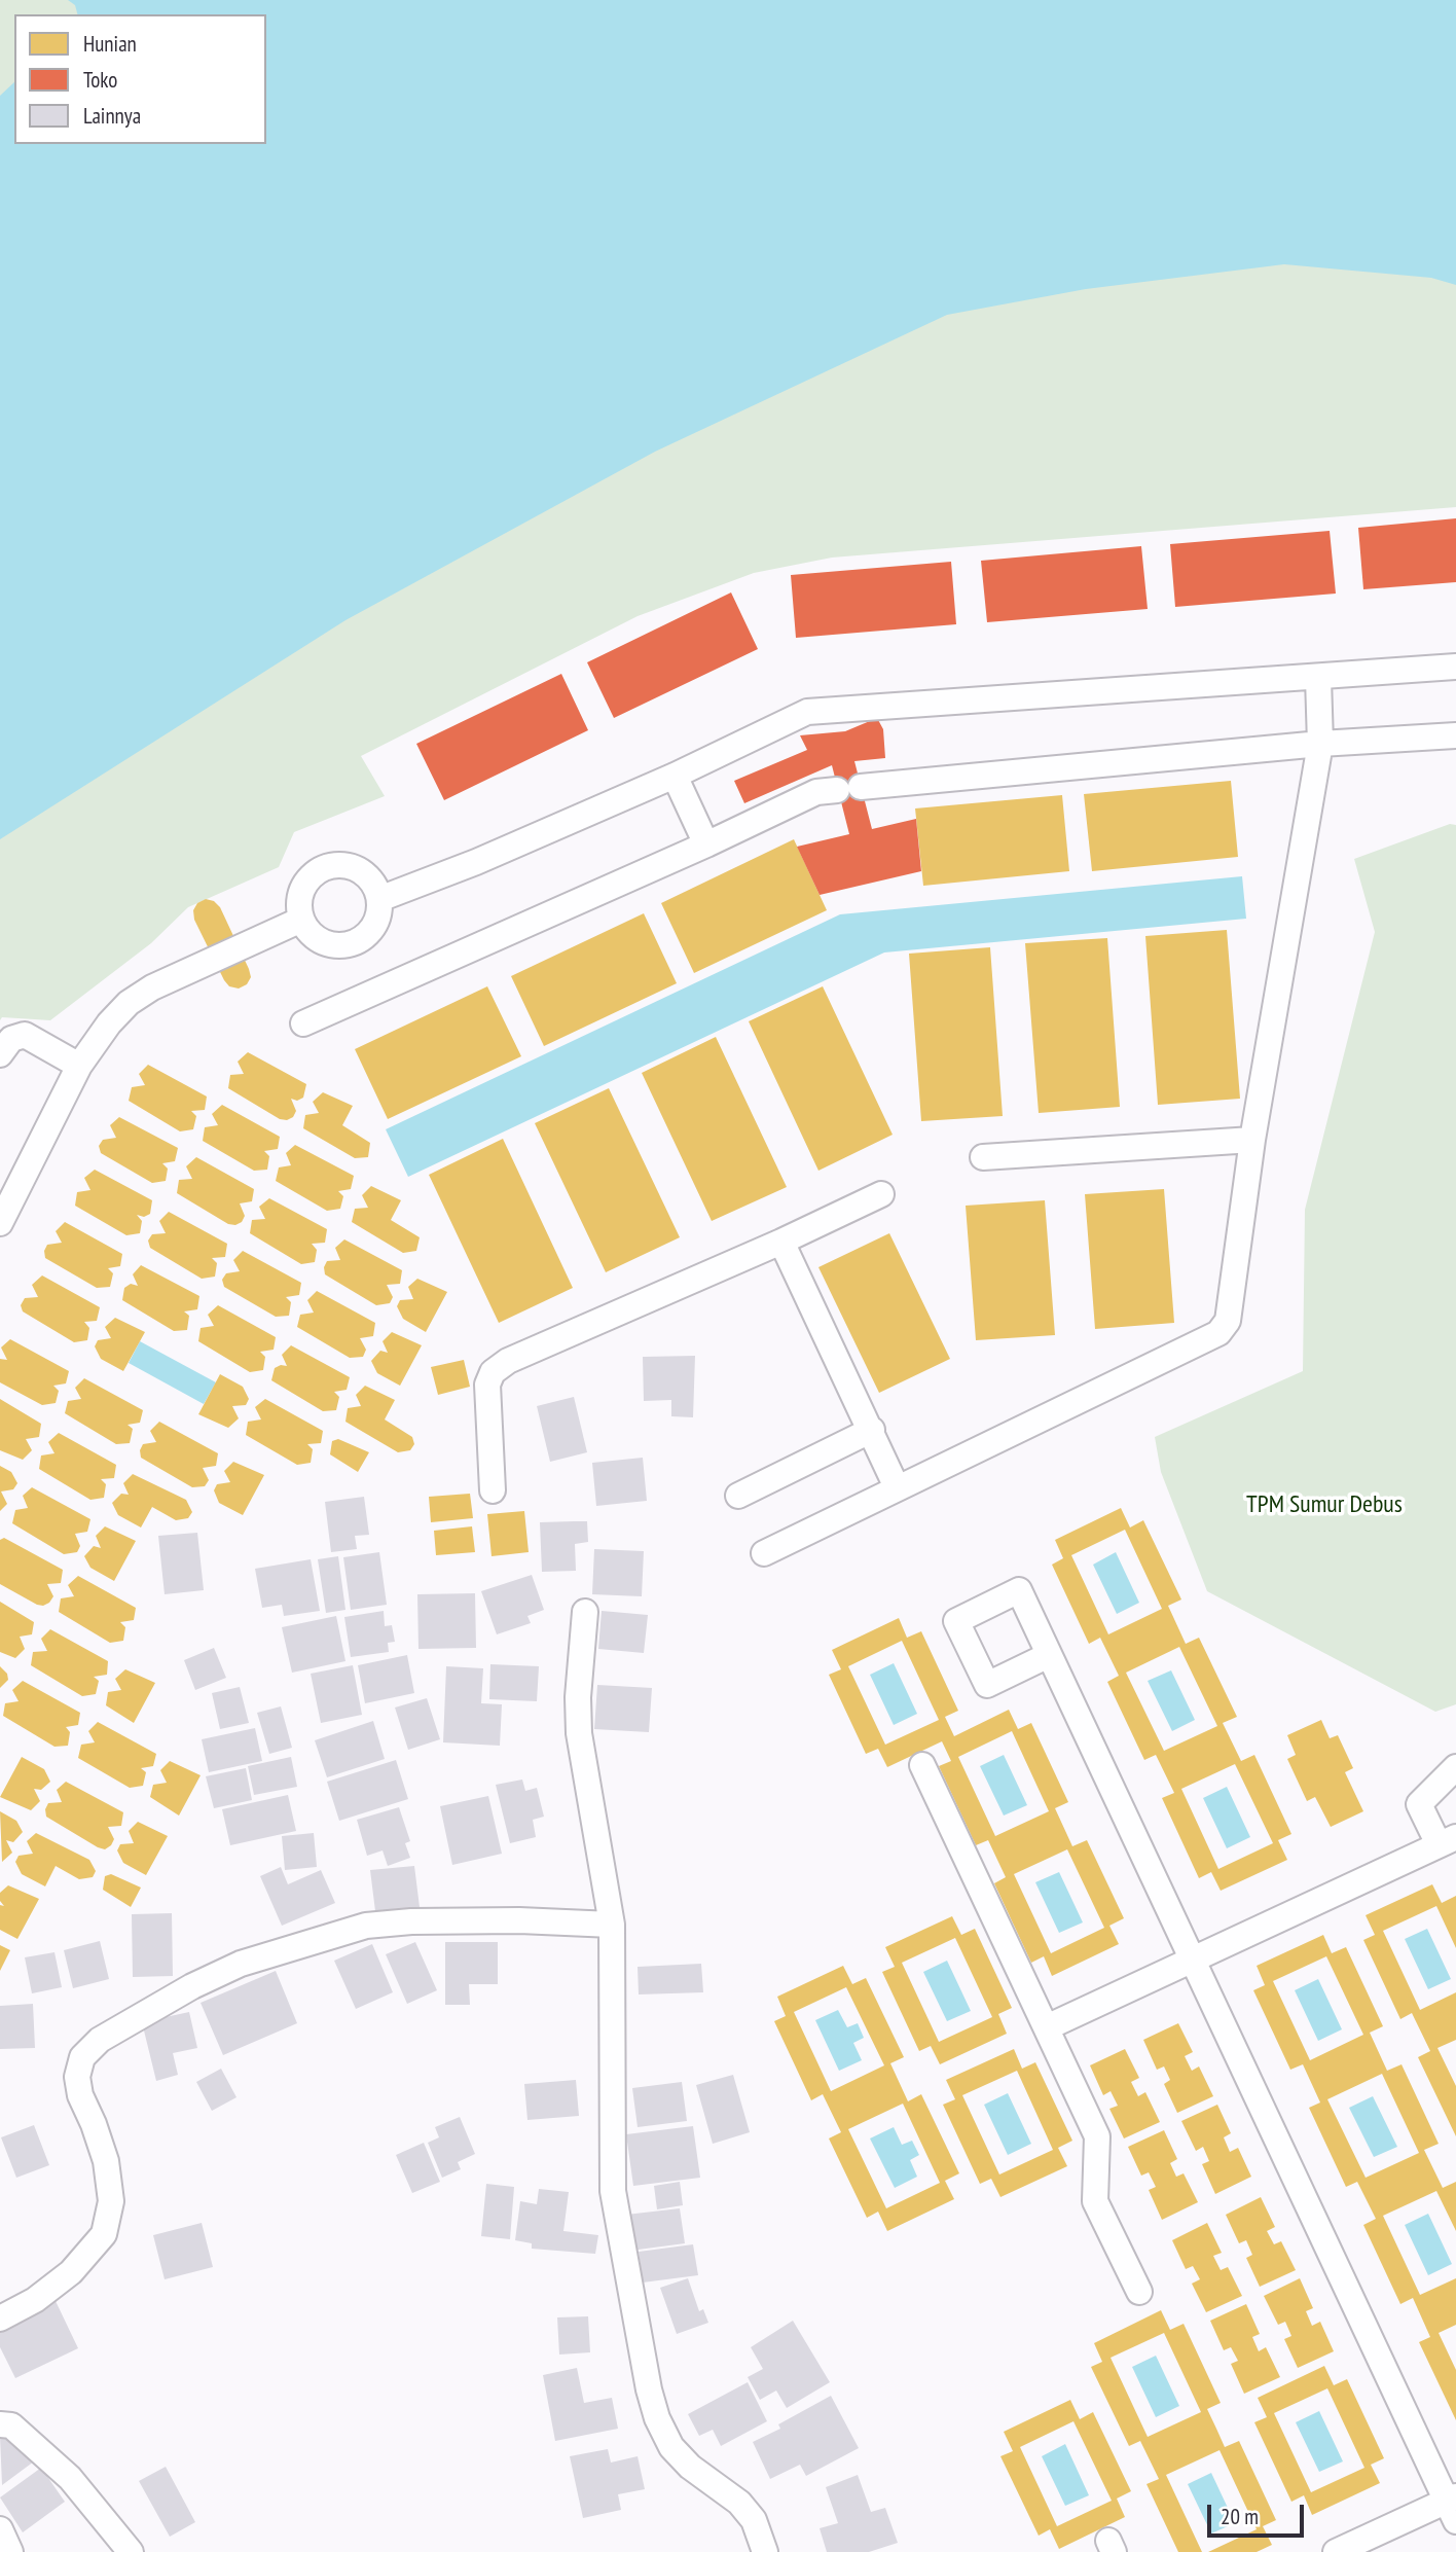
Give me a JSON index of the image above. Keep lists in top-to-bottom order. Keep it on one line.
{"parks":["TPM Sumur Debus"],"legend":["Hunian","Toko","Lainnya"],"scale_bar":"20 m"}
